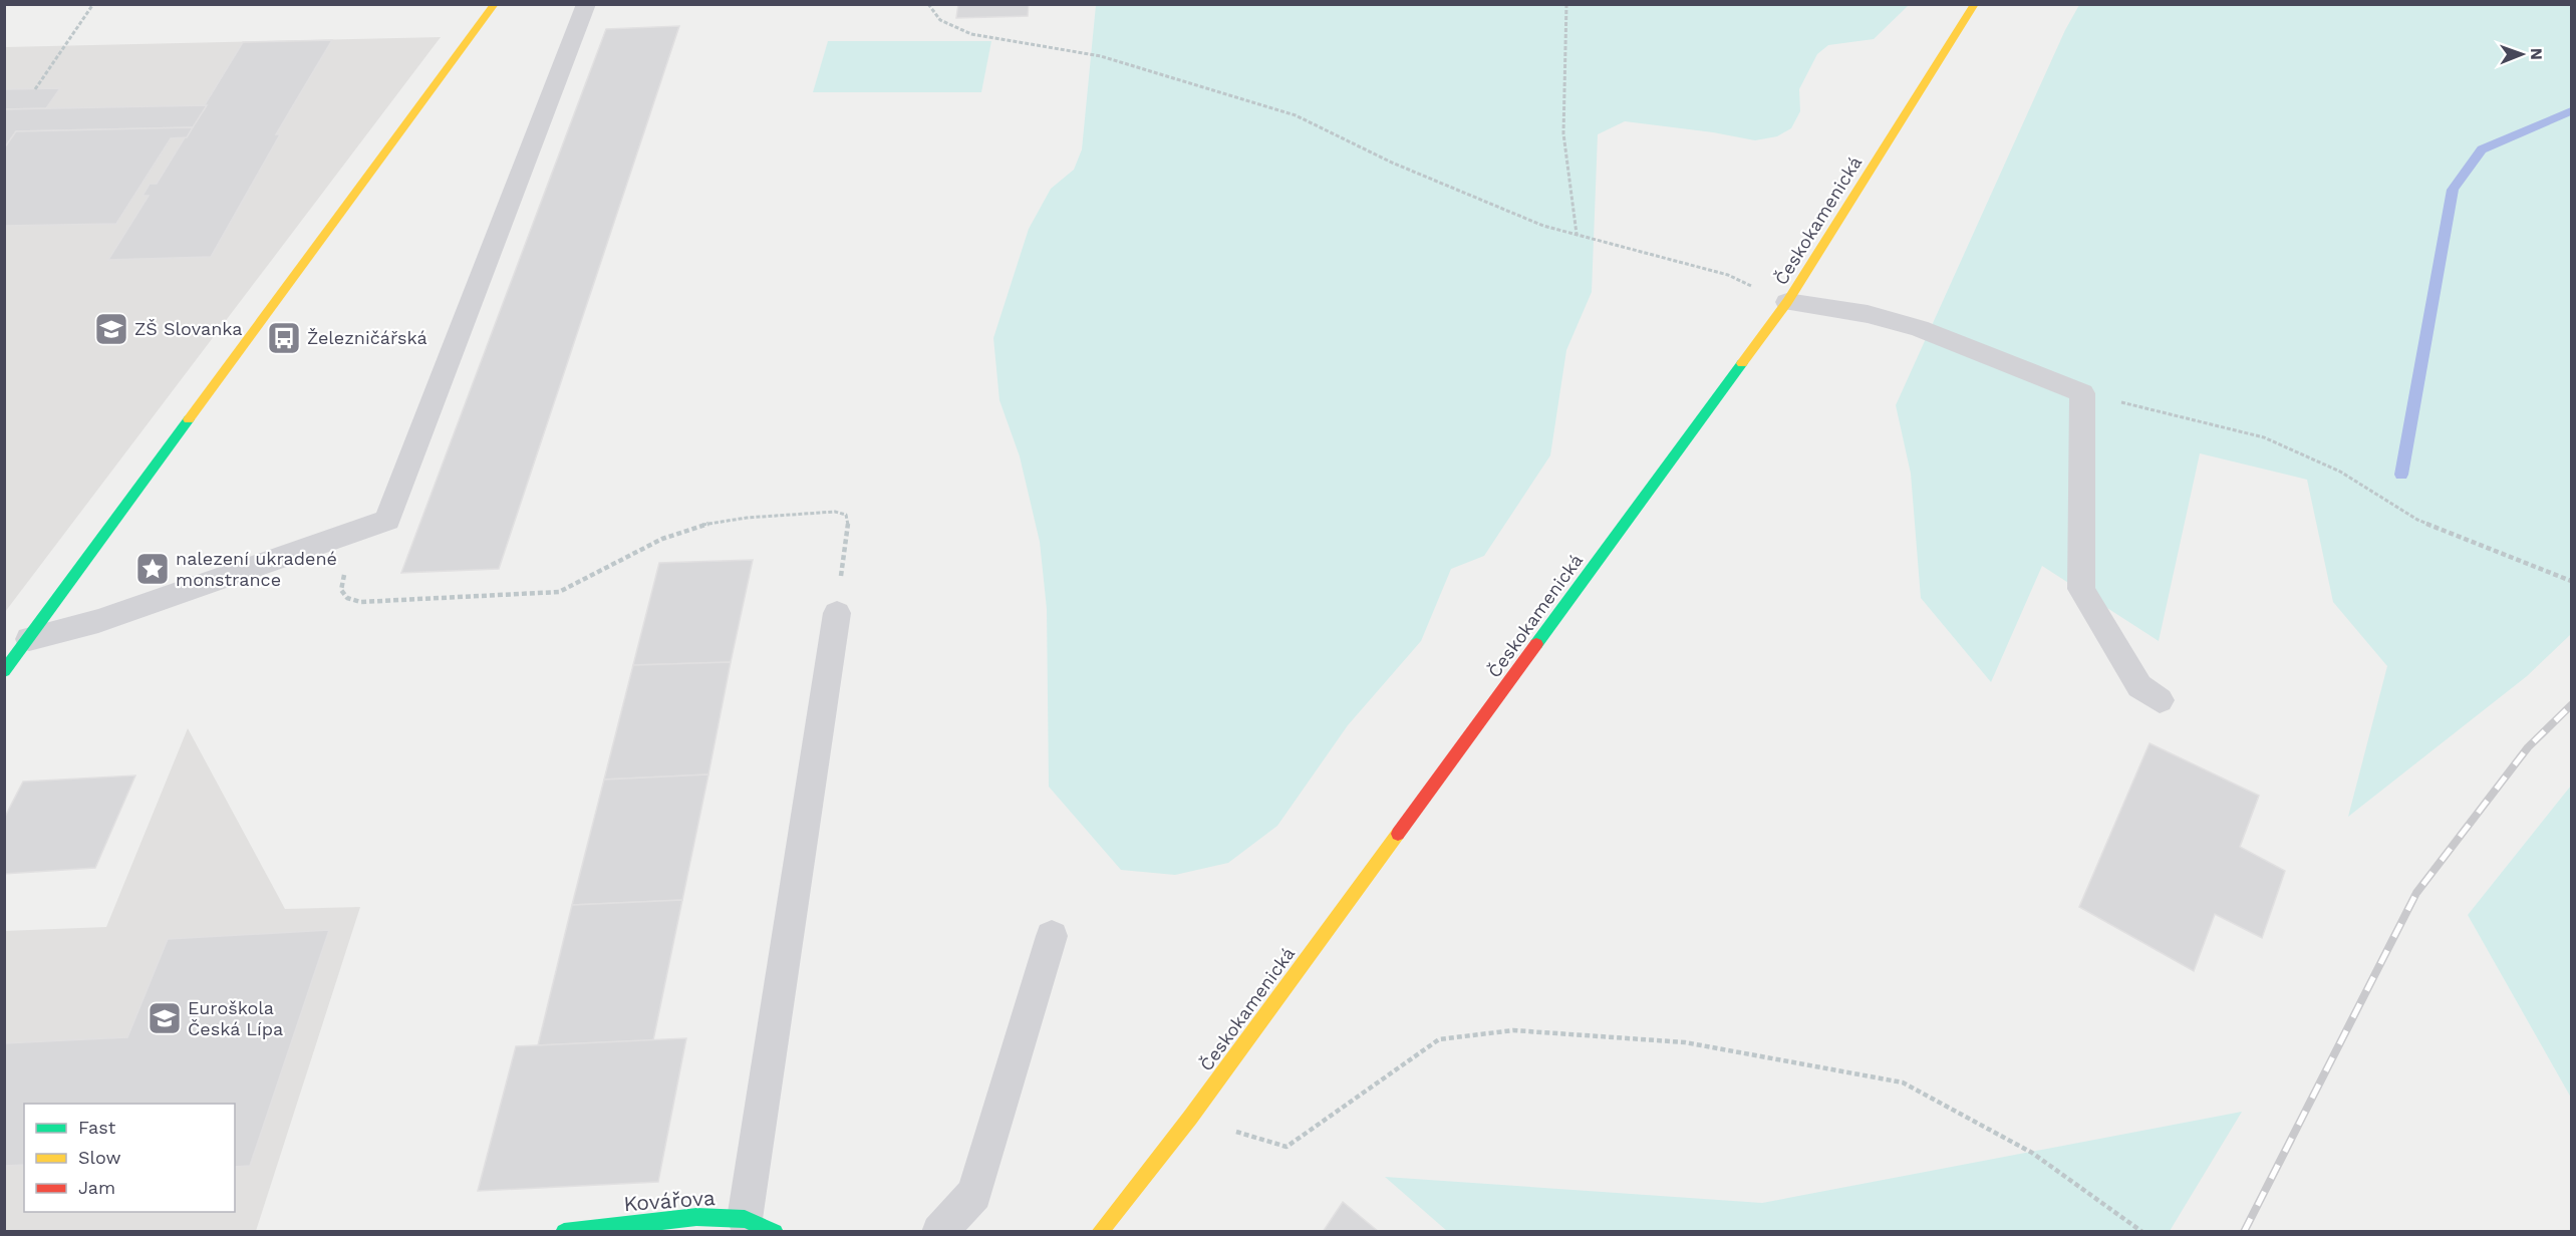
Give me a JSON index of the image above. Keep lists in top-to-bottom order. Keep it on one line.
{"streets":{"street":["Českokamenická","Kovářova"]},"places":{"school or university":["ZŠ Slovanka","Euroškola Česká Lípa"],"bus stop":["Železničářská"],"place":["nalezení ukradené monstrance"]},"legend":["Fast","Slow","Jam"],"north":"right"}
